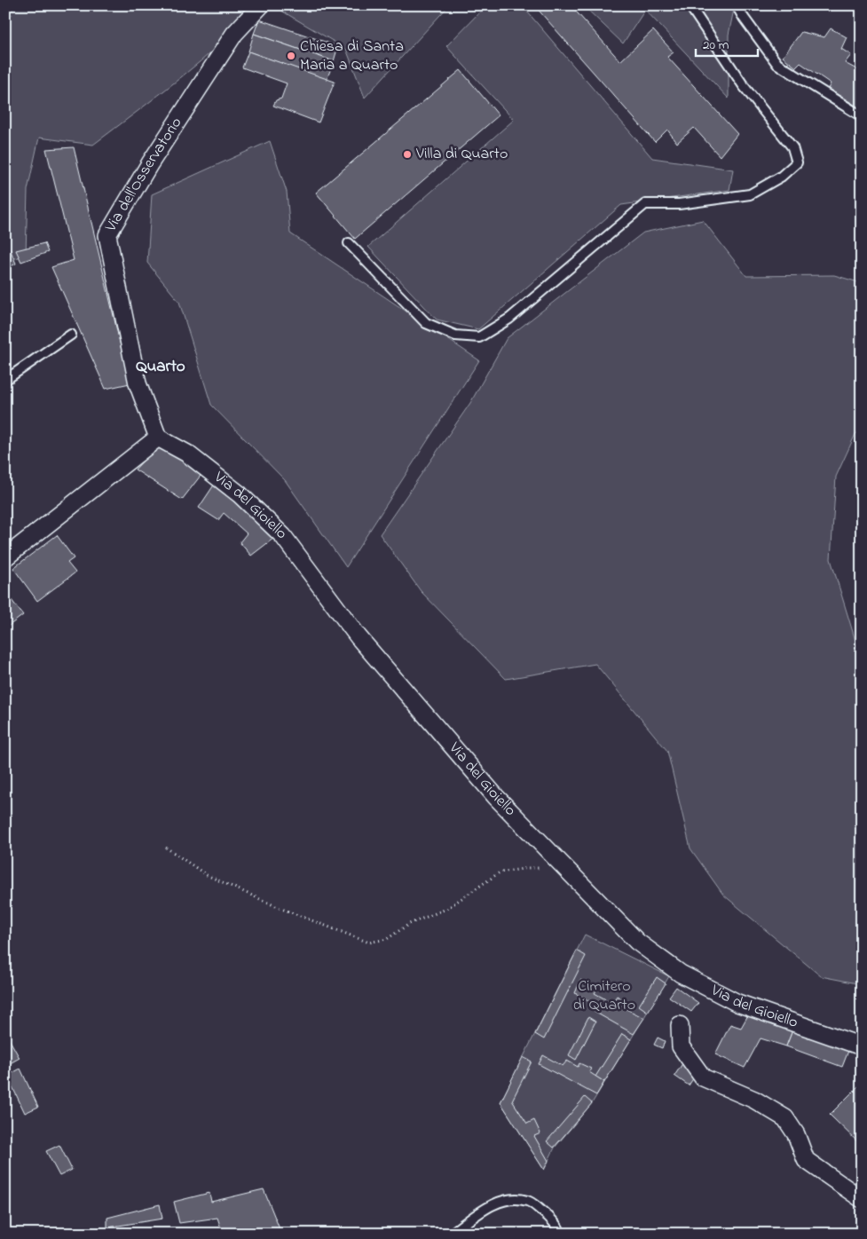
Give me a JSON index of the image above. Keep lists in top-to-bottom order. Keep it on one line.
{"streets":{"street":["Via dell'Osservatorio","Via del Gioiello"]},"crossings":[["Via dell'Osservatorio","Via del Gioiello"]],"districts":["Quarto"],"parks":["Cimitero di Quarto"],"places":["Chiesa di Santa Maria a Quarto","Villa di Quarto"],"scale_bar":"20 m"}
